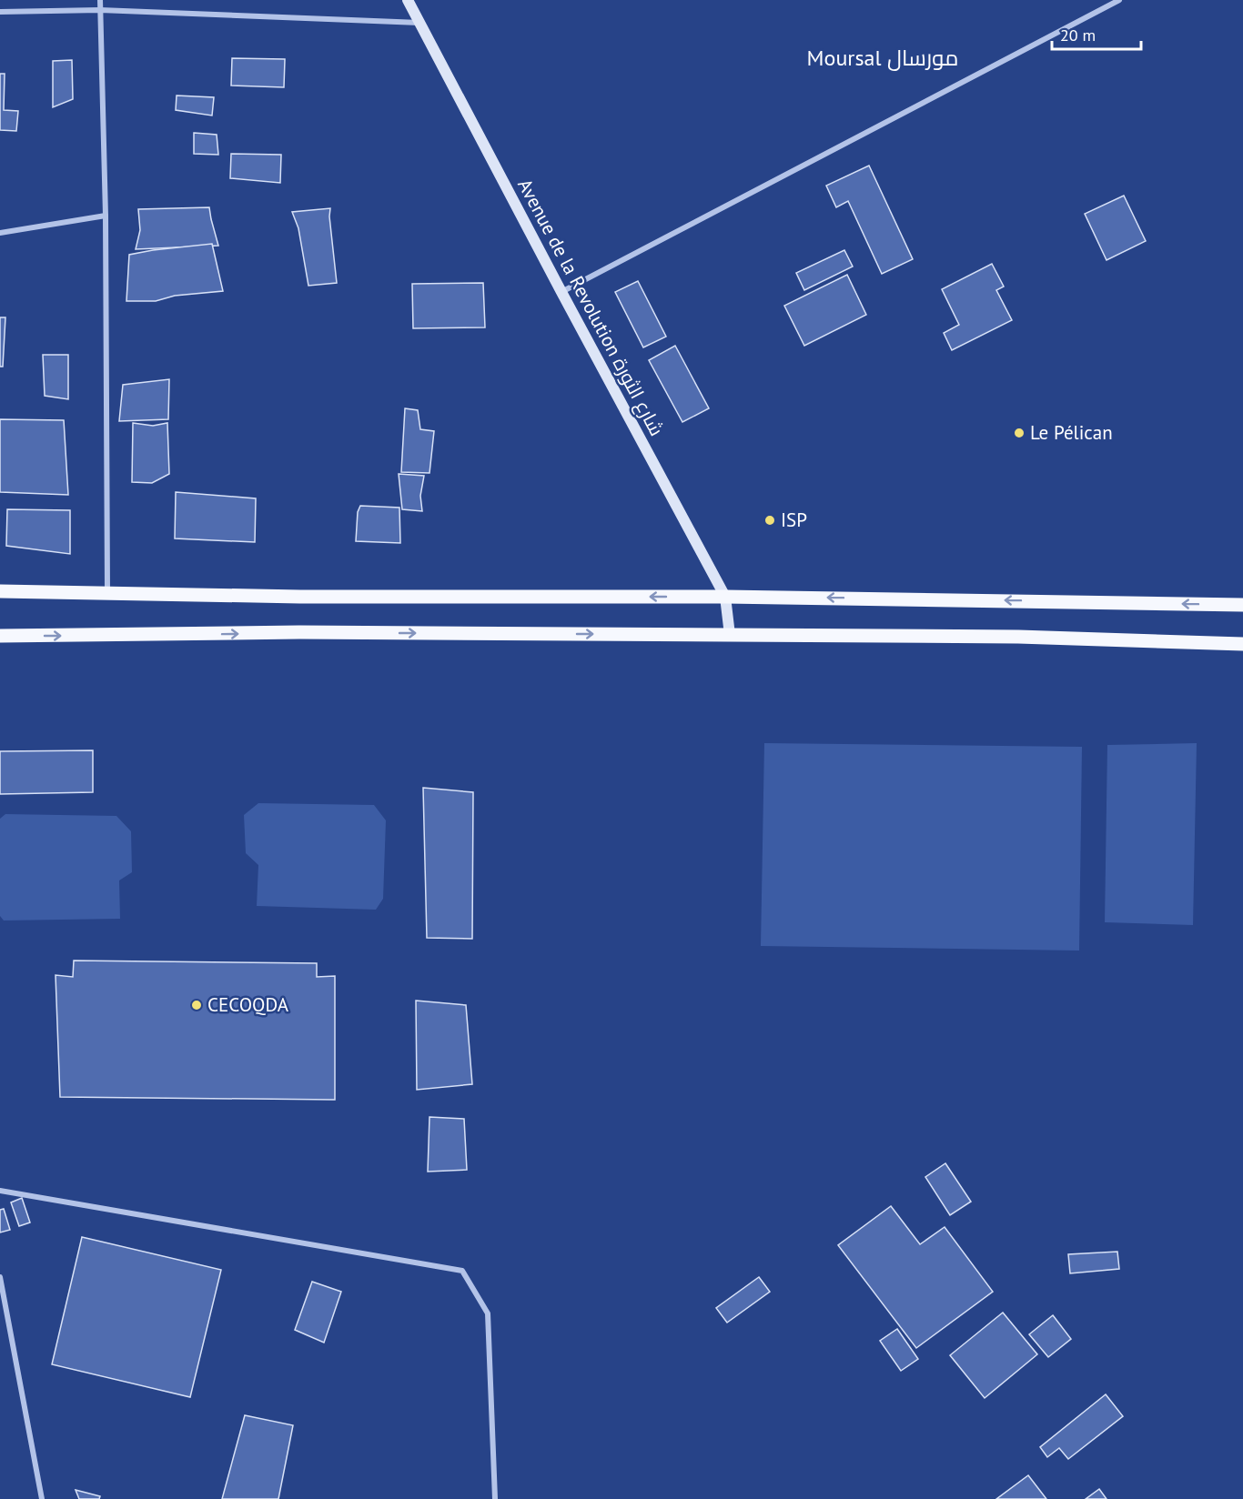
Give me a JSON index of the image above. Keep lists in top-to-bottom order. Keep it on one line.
{"streets":{"street":["Avenue de la Revolution شارع الثورة"]},"districts":["Moursal مورسال"],"places":["Le Pélican","ISP","CECOQDA"],"scale_bar":"20 m"}
